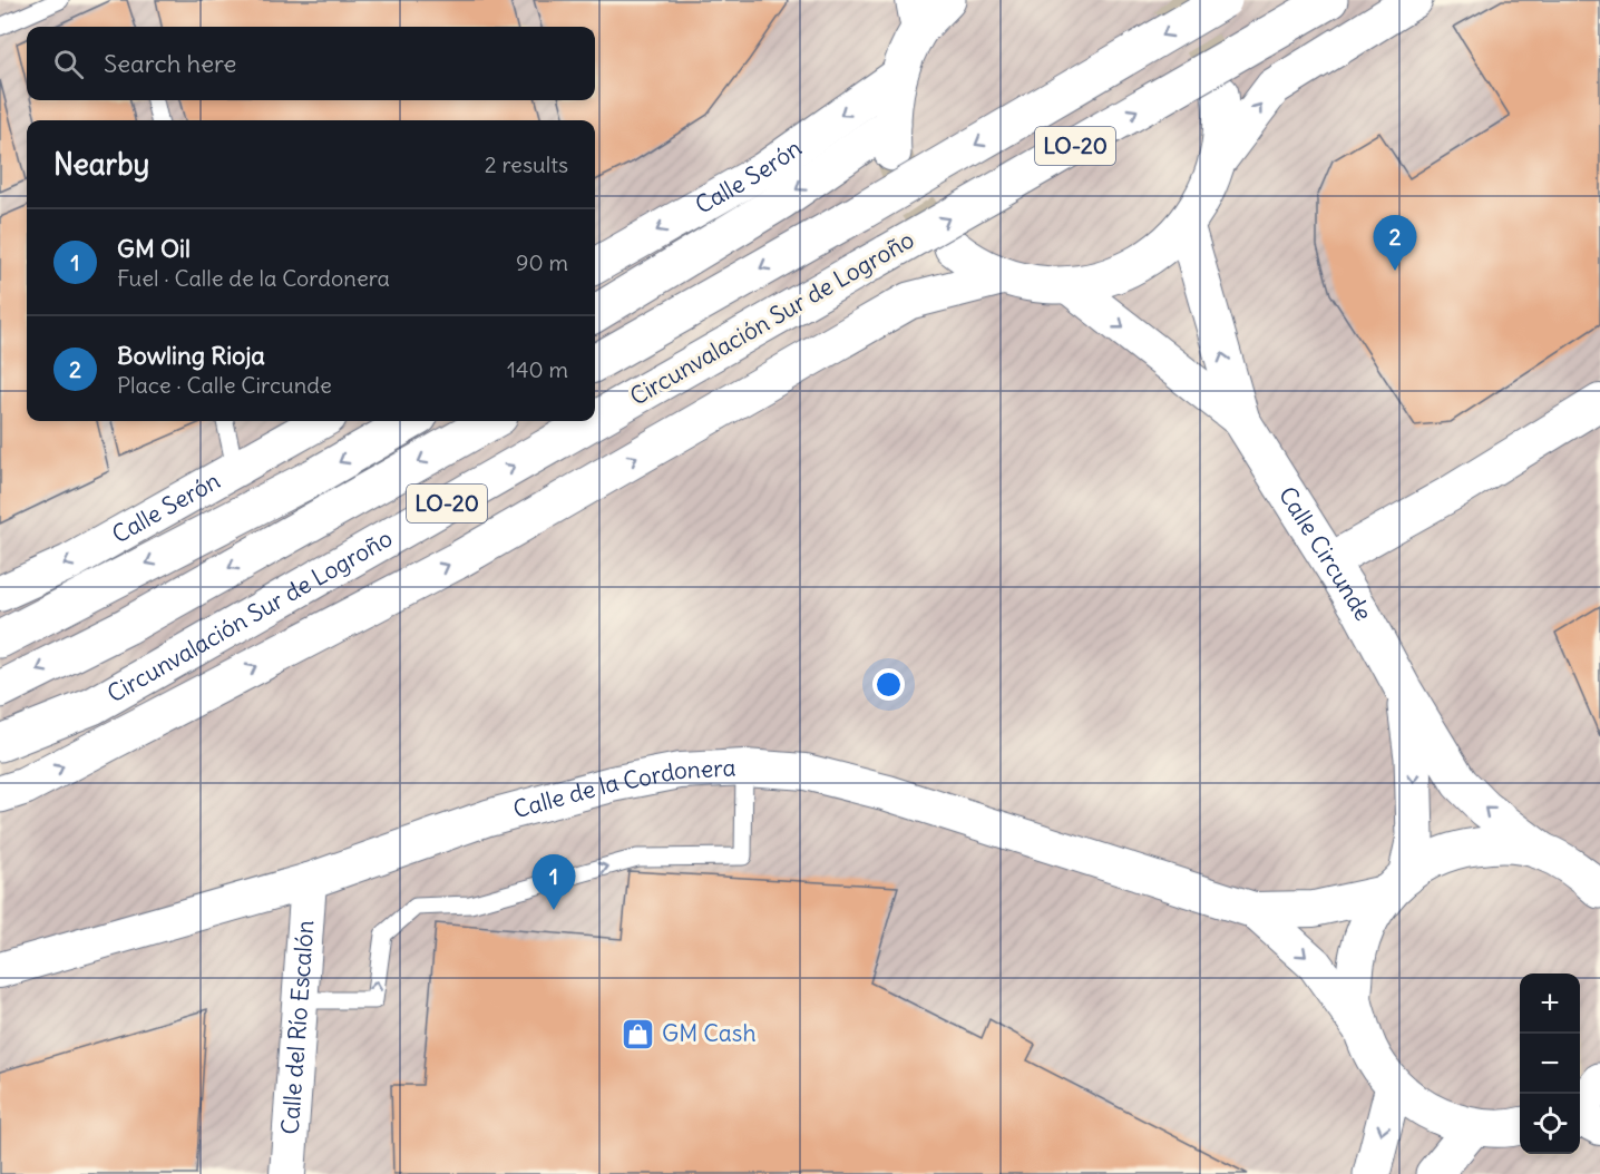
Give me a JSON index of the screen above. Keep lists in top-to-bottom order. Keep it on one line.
{"streets":{"main road":["LO-20","Circunvalación Sur de Logroño","Calle Circunde"],"street":["Calle Serón","Calle de la Cordonera","Calle del Río Escalón"]},"crossings":[["Calle Circunde","Calle de la Cordonera"],["Calle de la Cordonera","Calle del Río Escalón"]],"one_way":["Calle Serón"],"places":{"shop":["GM Cash"]},"page":{"search":"Search here","heading":["Nearby","2 results"],"list":[{"mark":"1","name":"GM Oil","note":"Fuel · Calle de la Cordonera","value":"90 m"},{"mark":"2","name":"Bowling Rioja","note":"Place · Calle Circunde","value":"140 m"}],"pins":["2","1"],"map_buttons":["+","−"]}}
